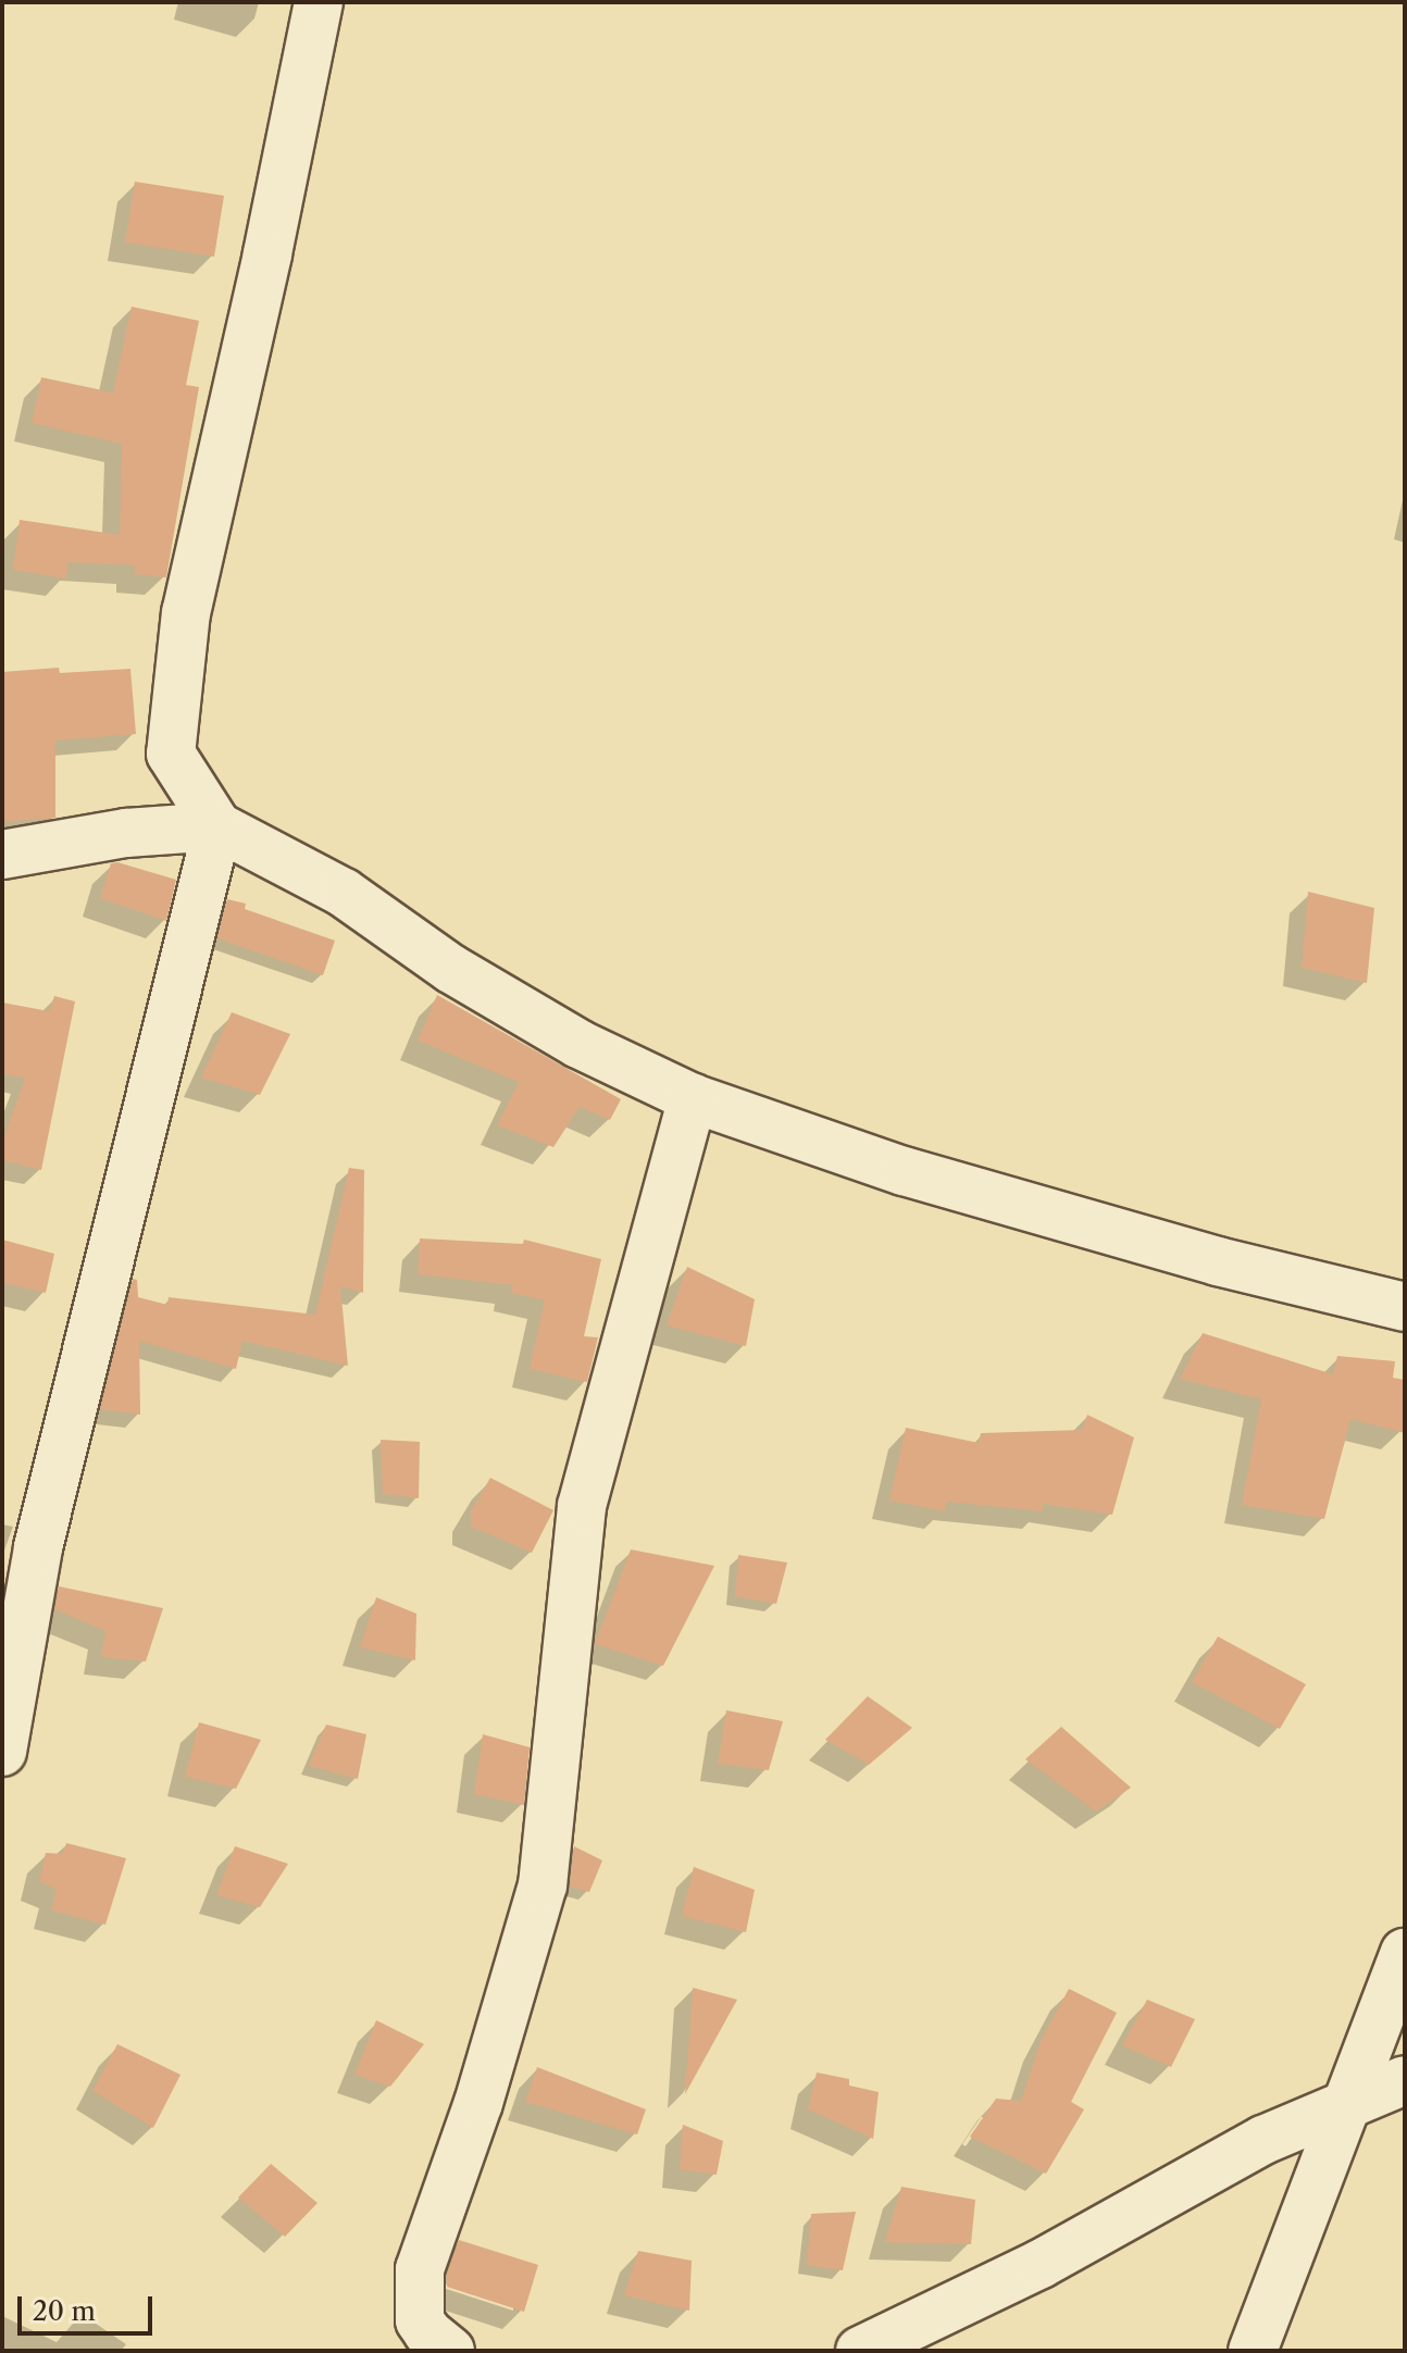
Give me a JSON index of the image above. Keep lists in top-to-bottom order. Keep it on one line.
{"scale_bar":"20 m"}
